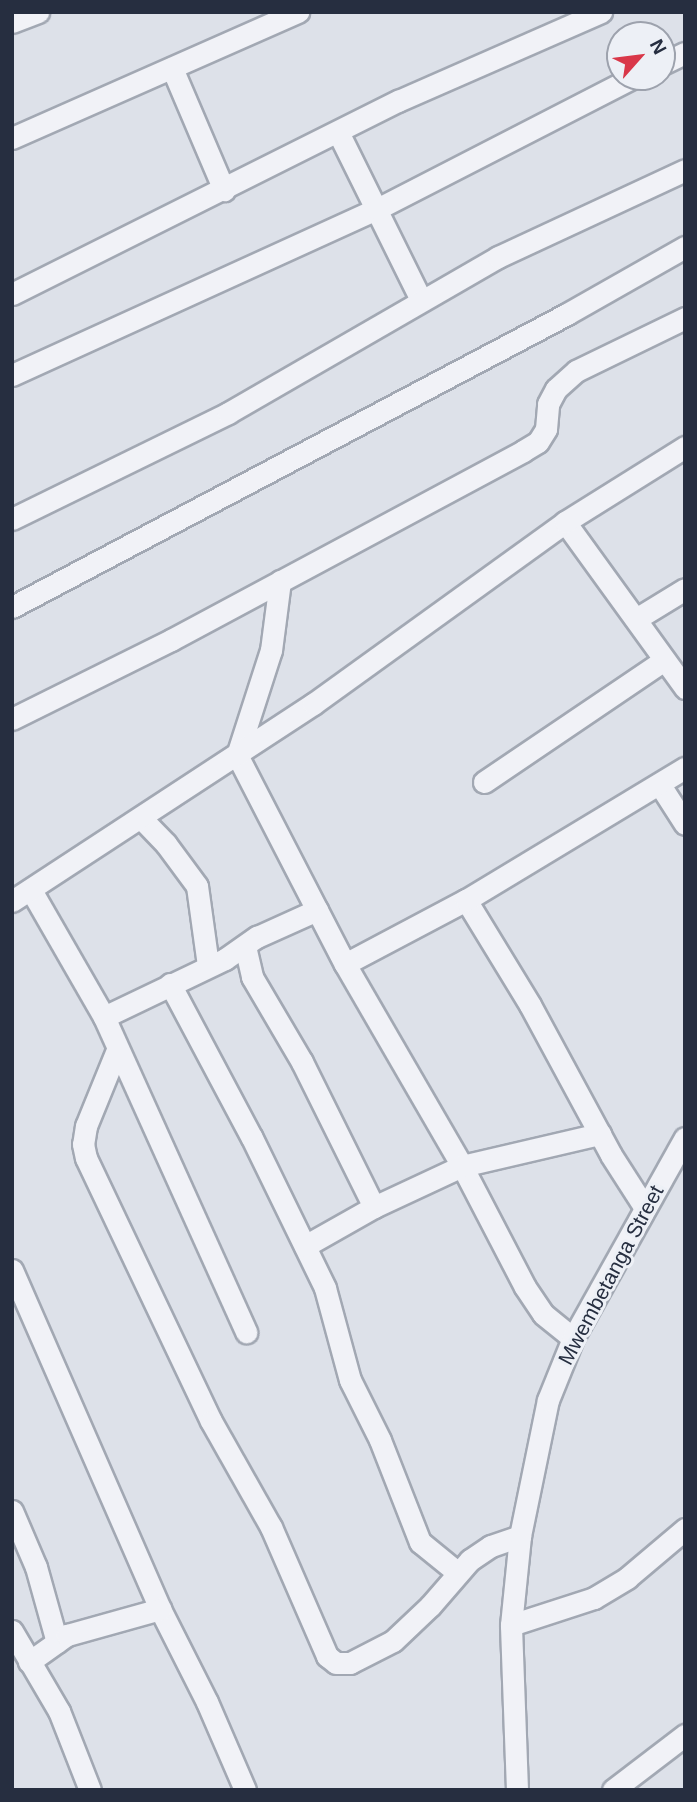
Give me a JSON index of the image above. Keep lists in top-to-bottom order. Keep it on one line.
{"streets":{"street":["Mwembetanga Street"]},"north":"top right"}
